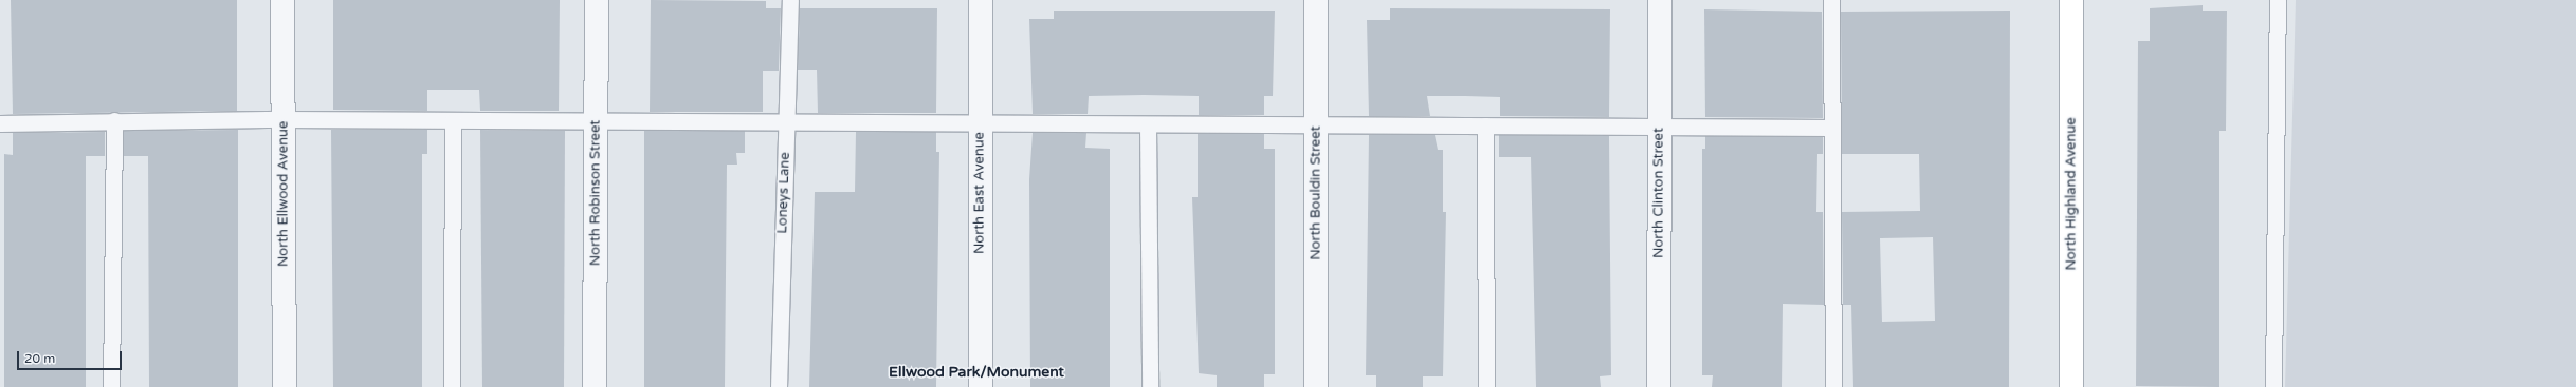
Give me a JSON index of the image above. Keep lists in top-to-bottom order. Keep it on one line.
{"streets":{"main road":["North Highland Avenue"],"street":["North Robinson Street","North East Avenue","North Bouldin Street","North Clinton Street","North Ellwood Avenue"],"lane":["Loneys Lane"]},"districts":["Ellwood Park/Monument"],"scale_bar":"20 m"}
